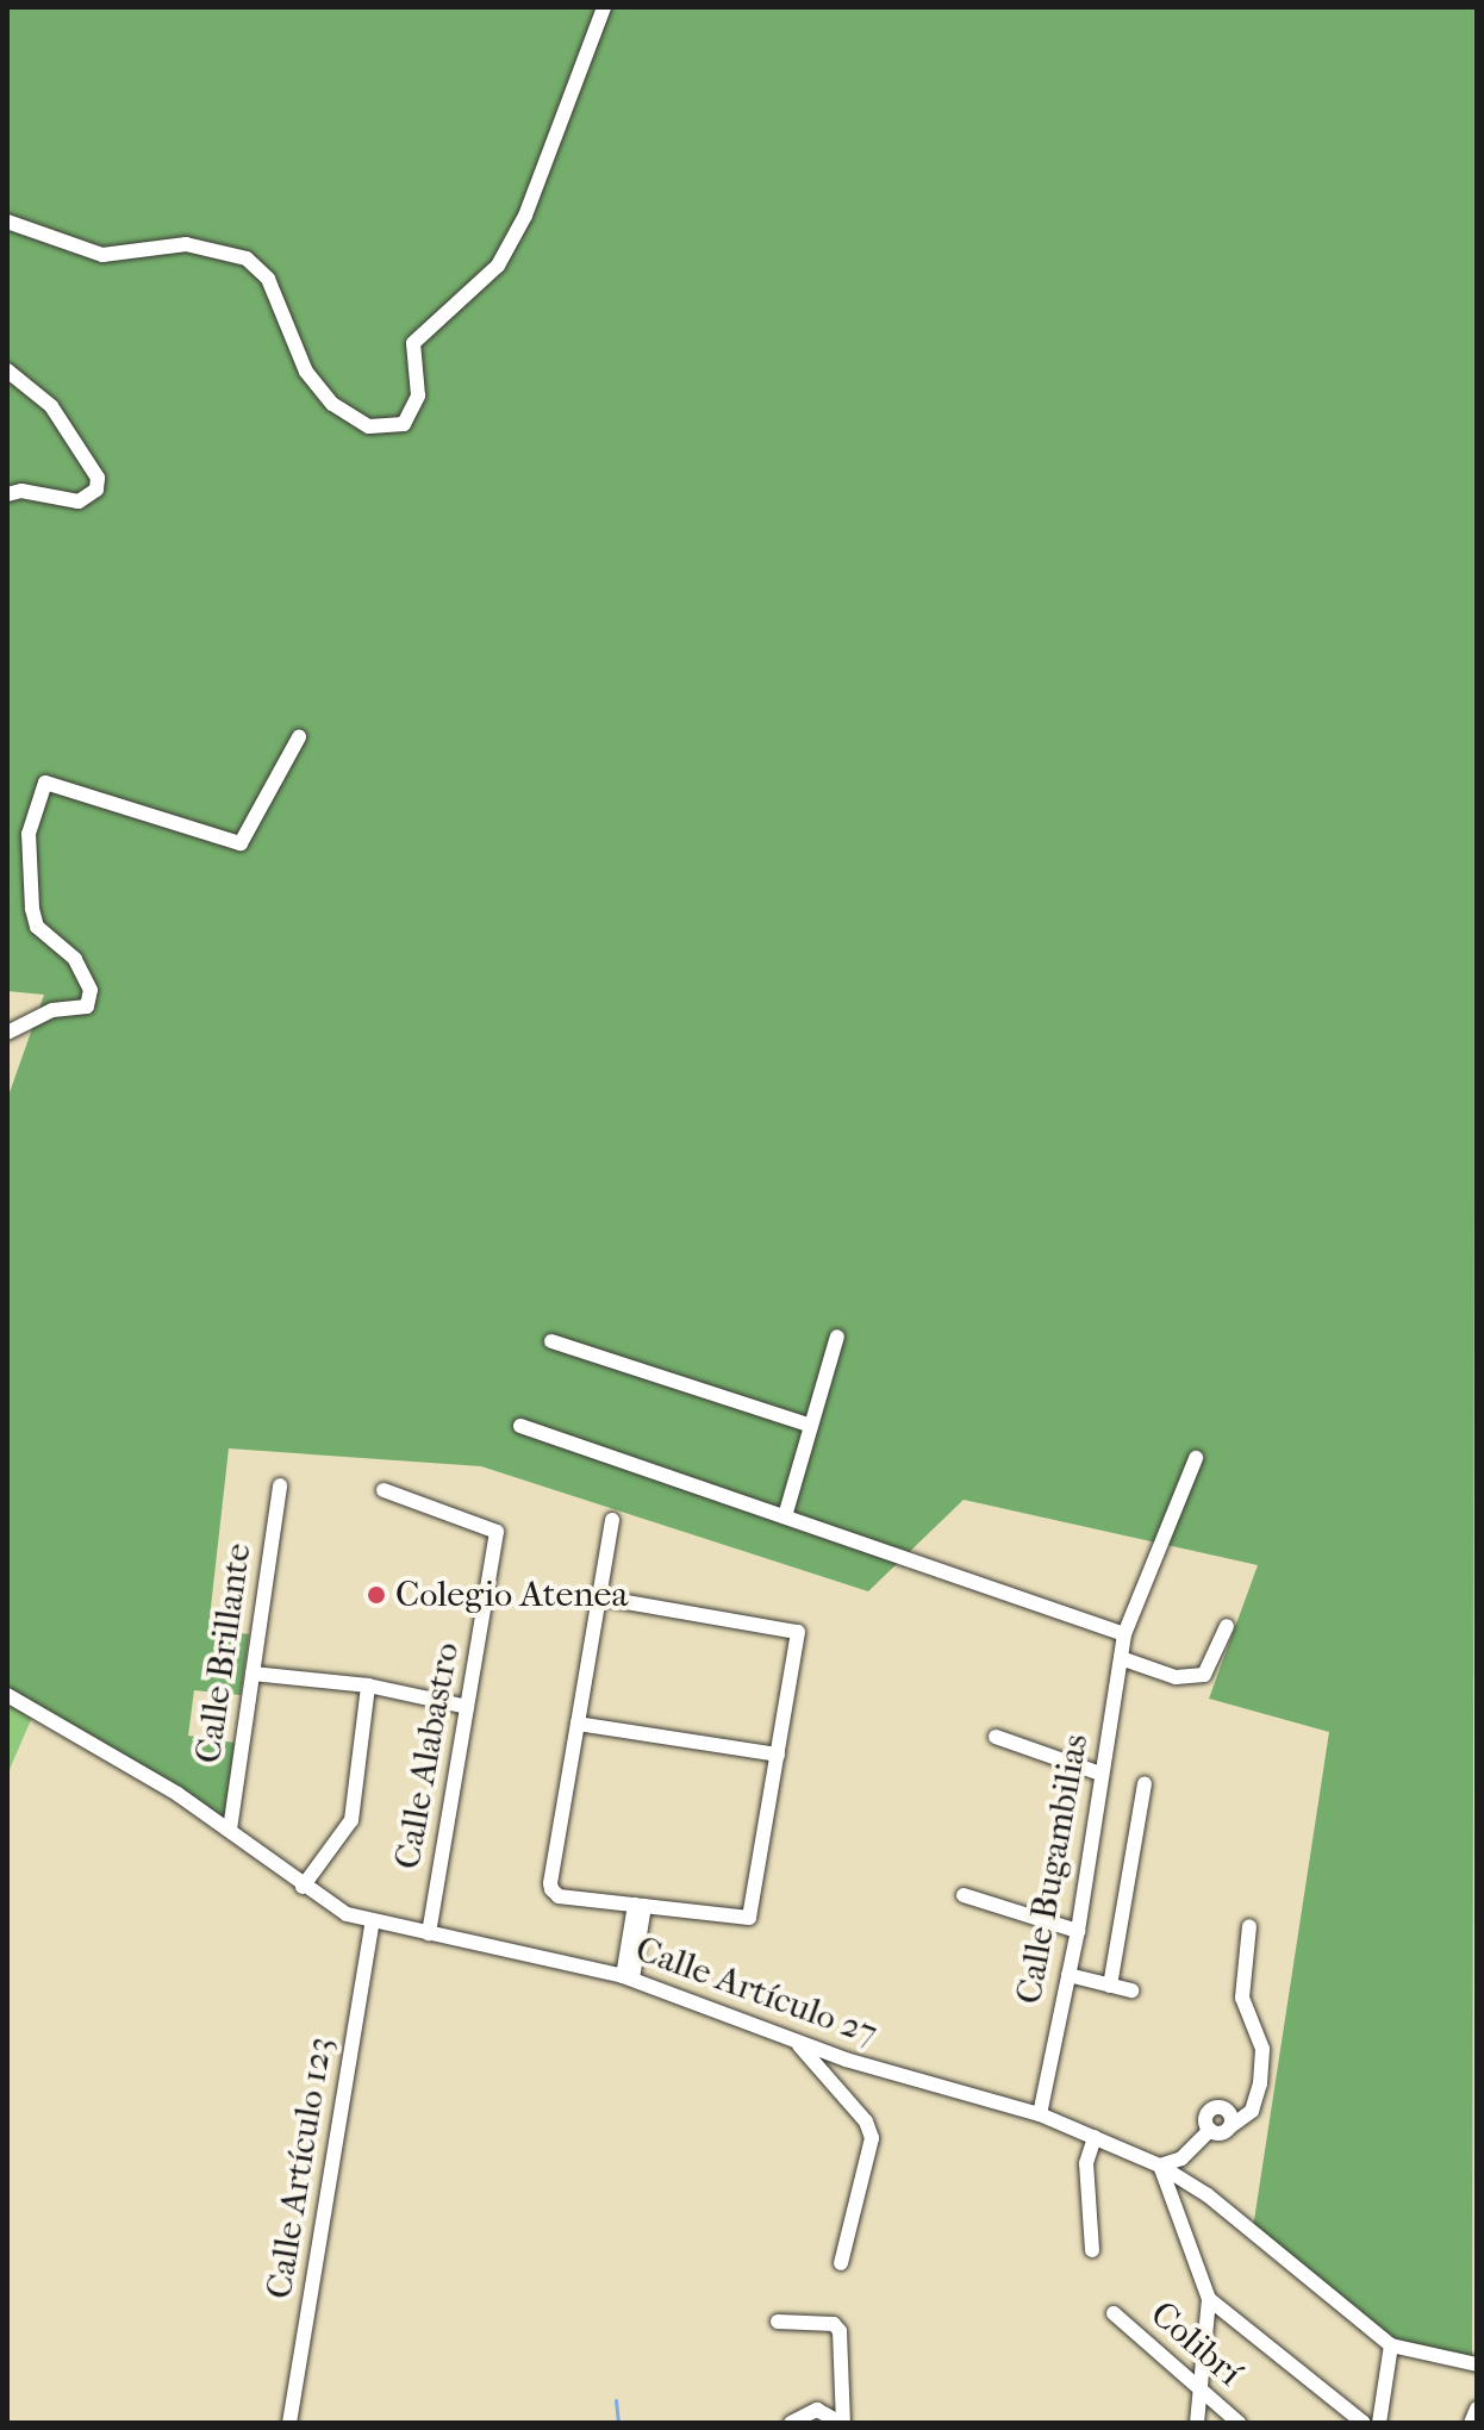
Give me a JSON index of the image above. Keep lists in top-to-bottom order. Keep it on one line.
{"streets":{"street":["Calle Brillante","Calle Alabastro","Calle Bugambilias","Calle Artículo 27","Calle Artículo 123","Colibrí"]},"crossings":[["Calle Brillante","Calle Artículo 27"],["Calle Alabastro","Calle Artículo 27"],["Calle Bugambilias","Calle Artículo 27"],["Calle Artículo 27","Calle Artículo 123"]],"places":["Colegio Atenea"]}
